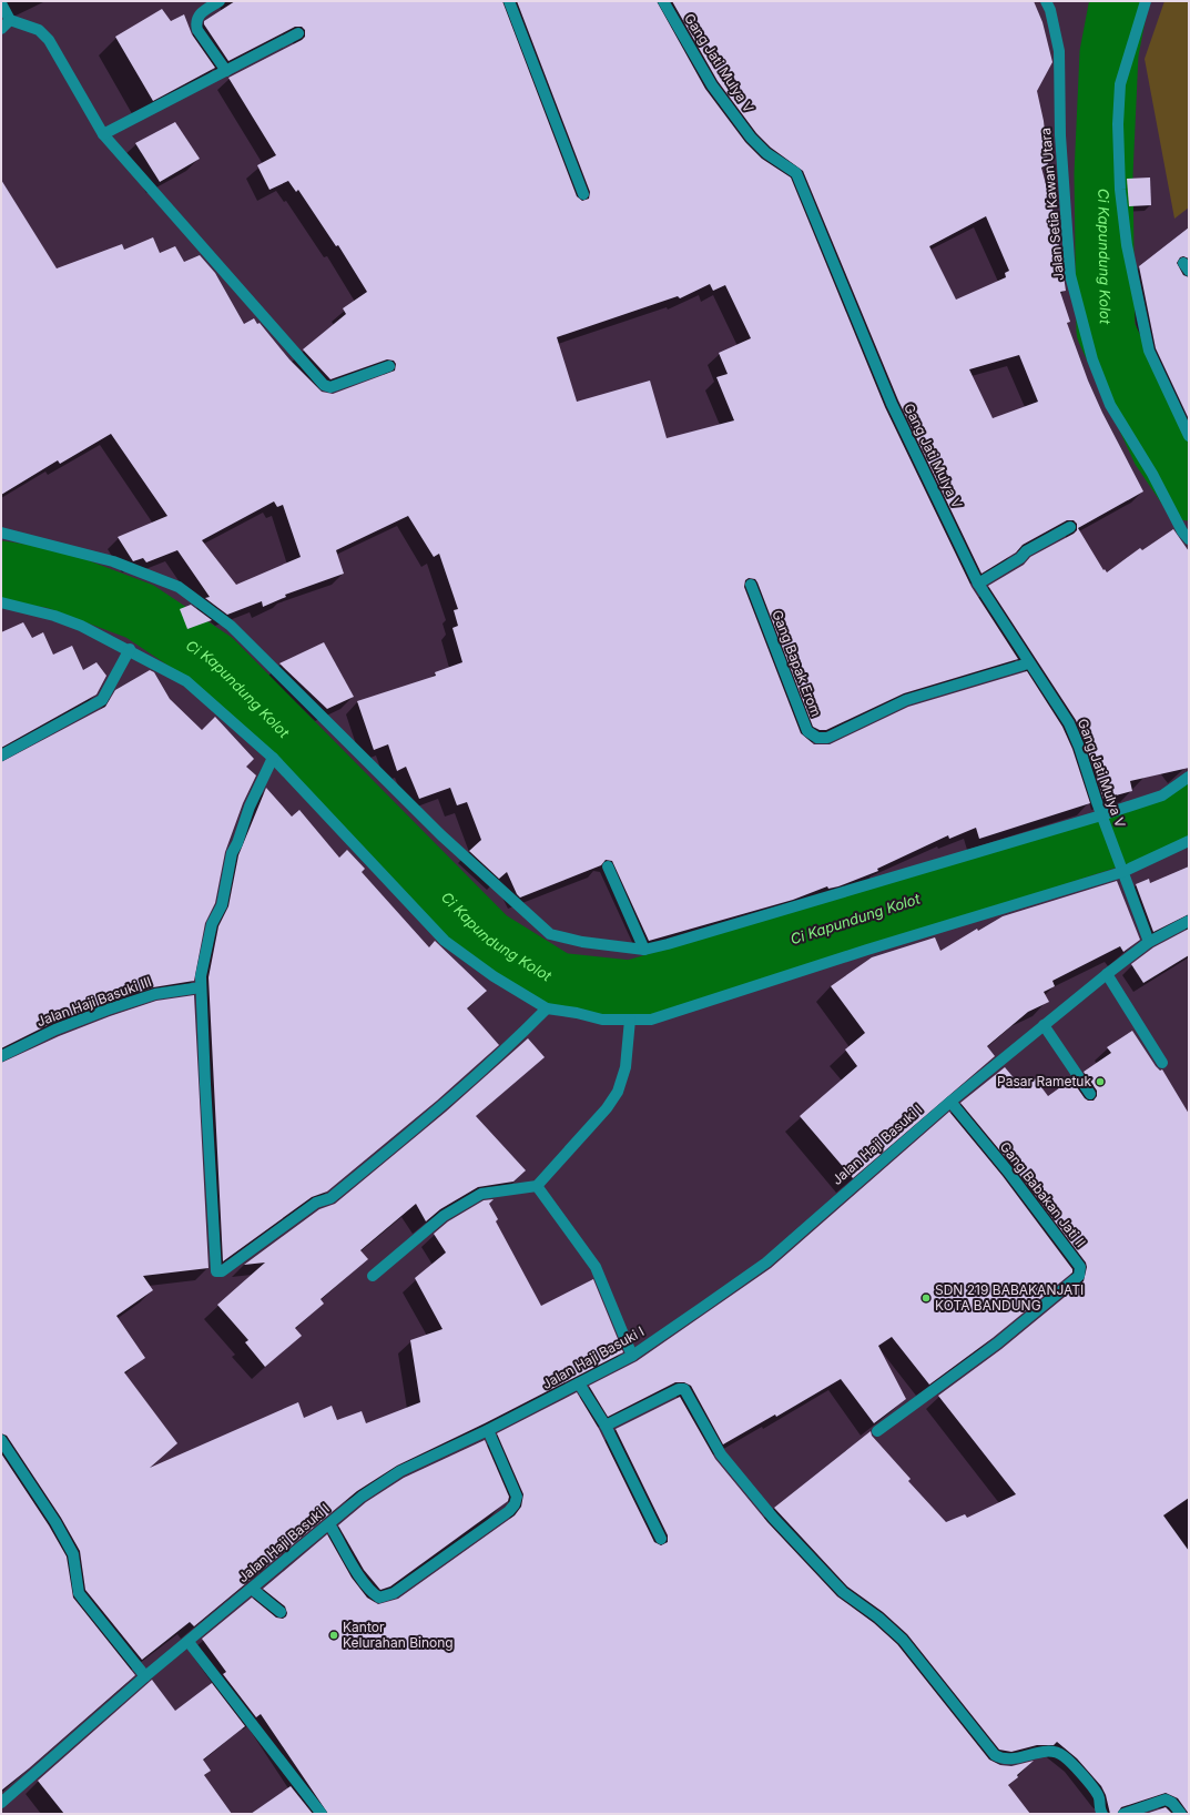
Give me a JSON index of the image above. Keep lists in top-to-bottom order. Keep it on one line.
{"streets":{"street":["Gang Jati Mulya V","Jalan Setia Kawan Utara","Gang Bapak Erom","Jalan Haji Basuki III","Jalan Haji Basuki I","Gang Babakan Jati II"]},"crossings":[["Gang Jati Mulya V","Gang Bapak Erom"],["Gang Jati Mulya V","Jalan Haji Basuki I"],["Jalan Haji Basuki I","Gang Babakan Jati II"]],"water":["Ci Kapundung Kolot"],"places":["Pasar Rametuk","SDN 219 BABAKANJATI KOTA BANDUNG","Kantor Kelurahan Binong"]}
